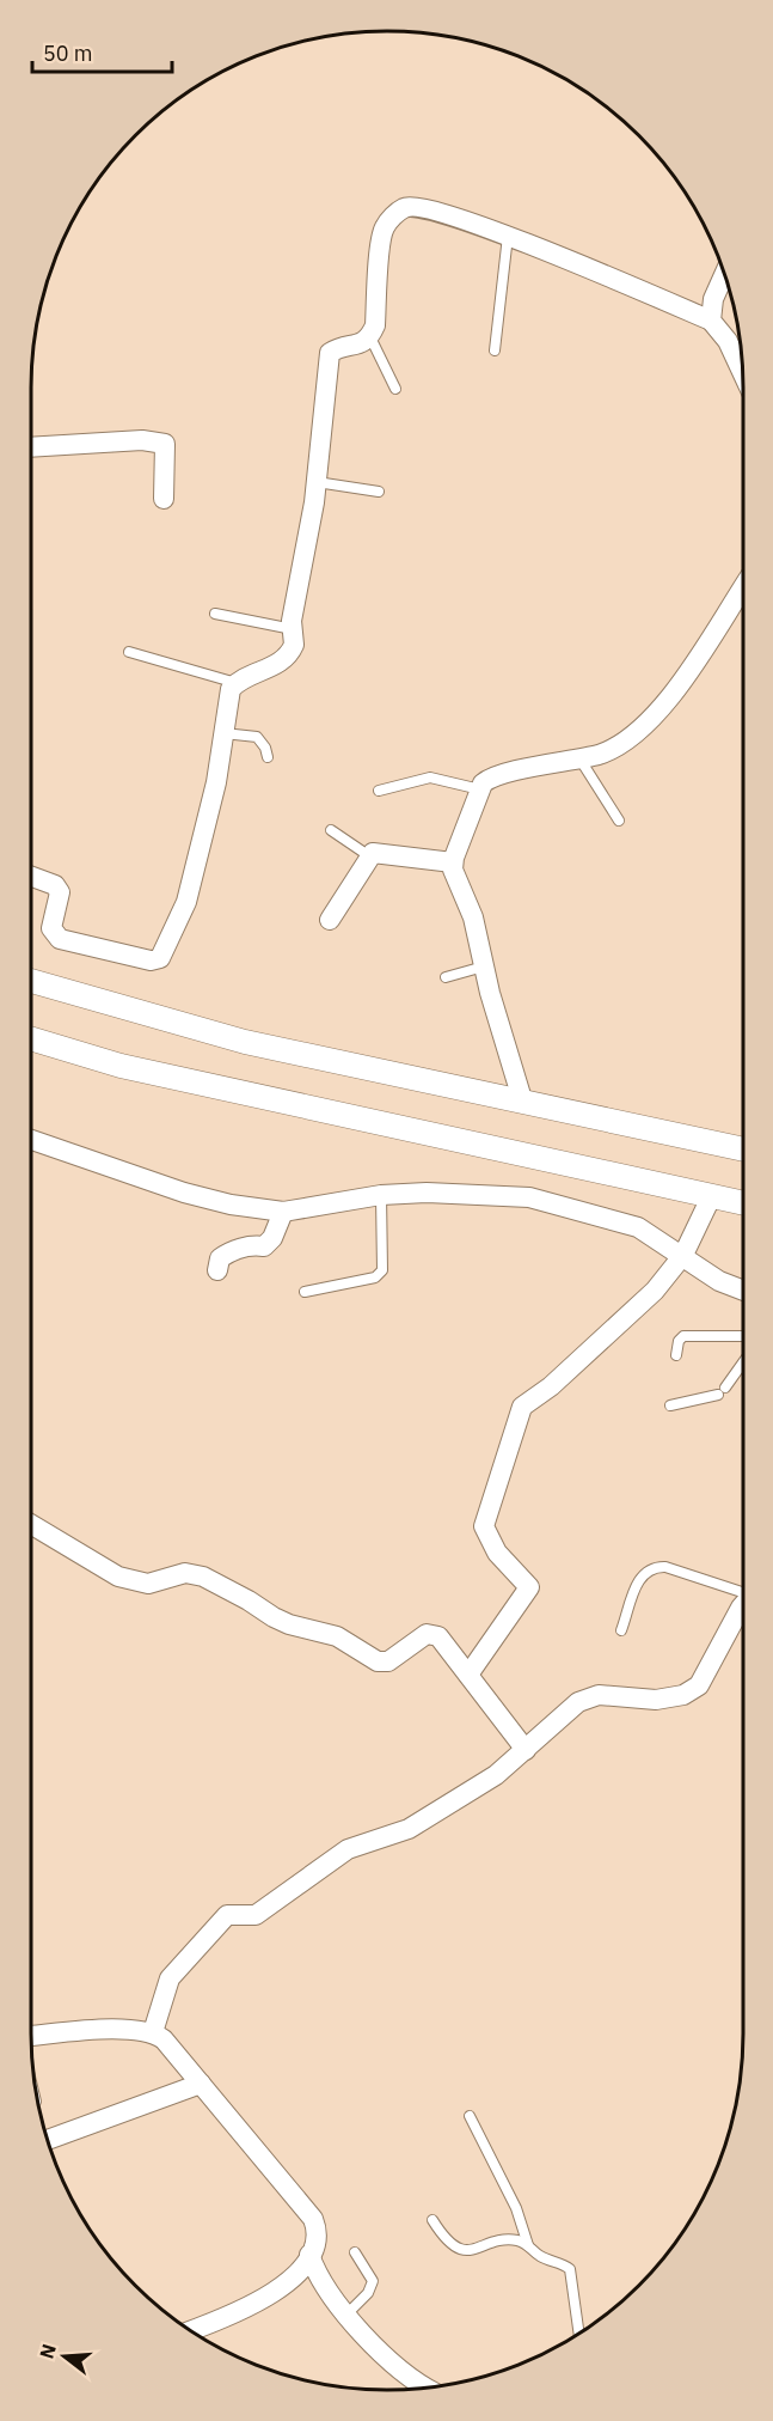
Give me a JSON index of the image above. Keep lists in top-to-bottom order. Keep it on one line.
{"scale_bar":"50 m","north":"left"}
